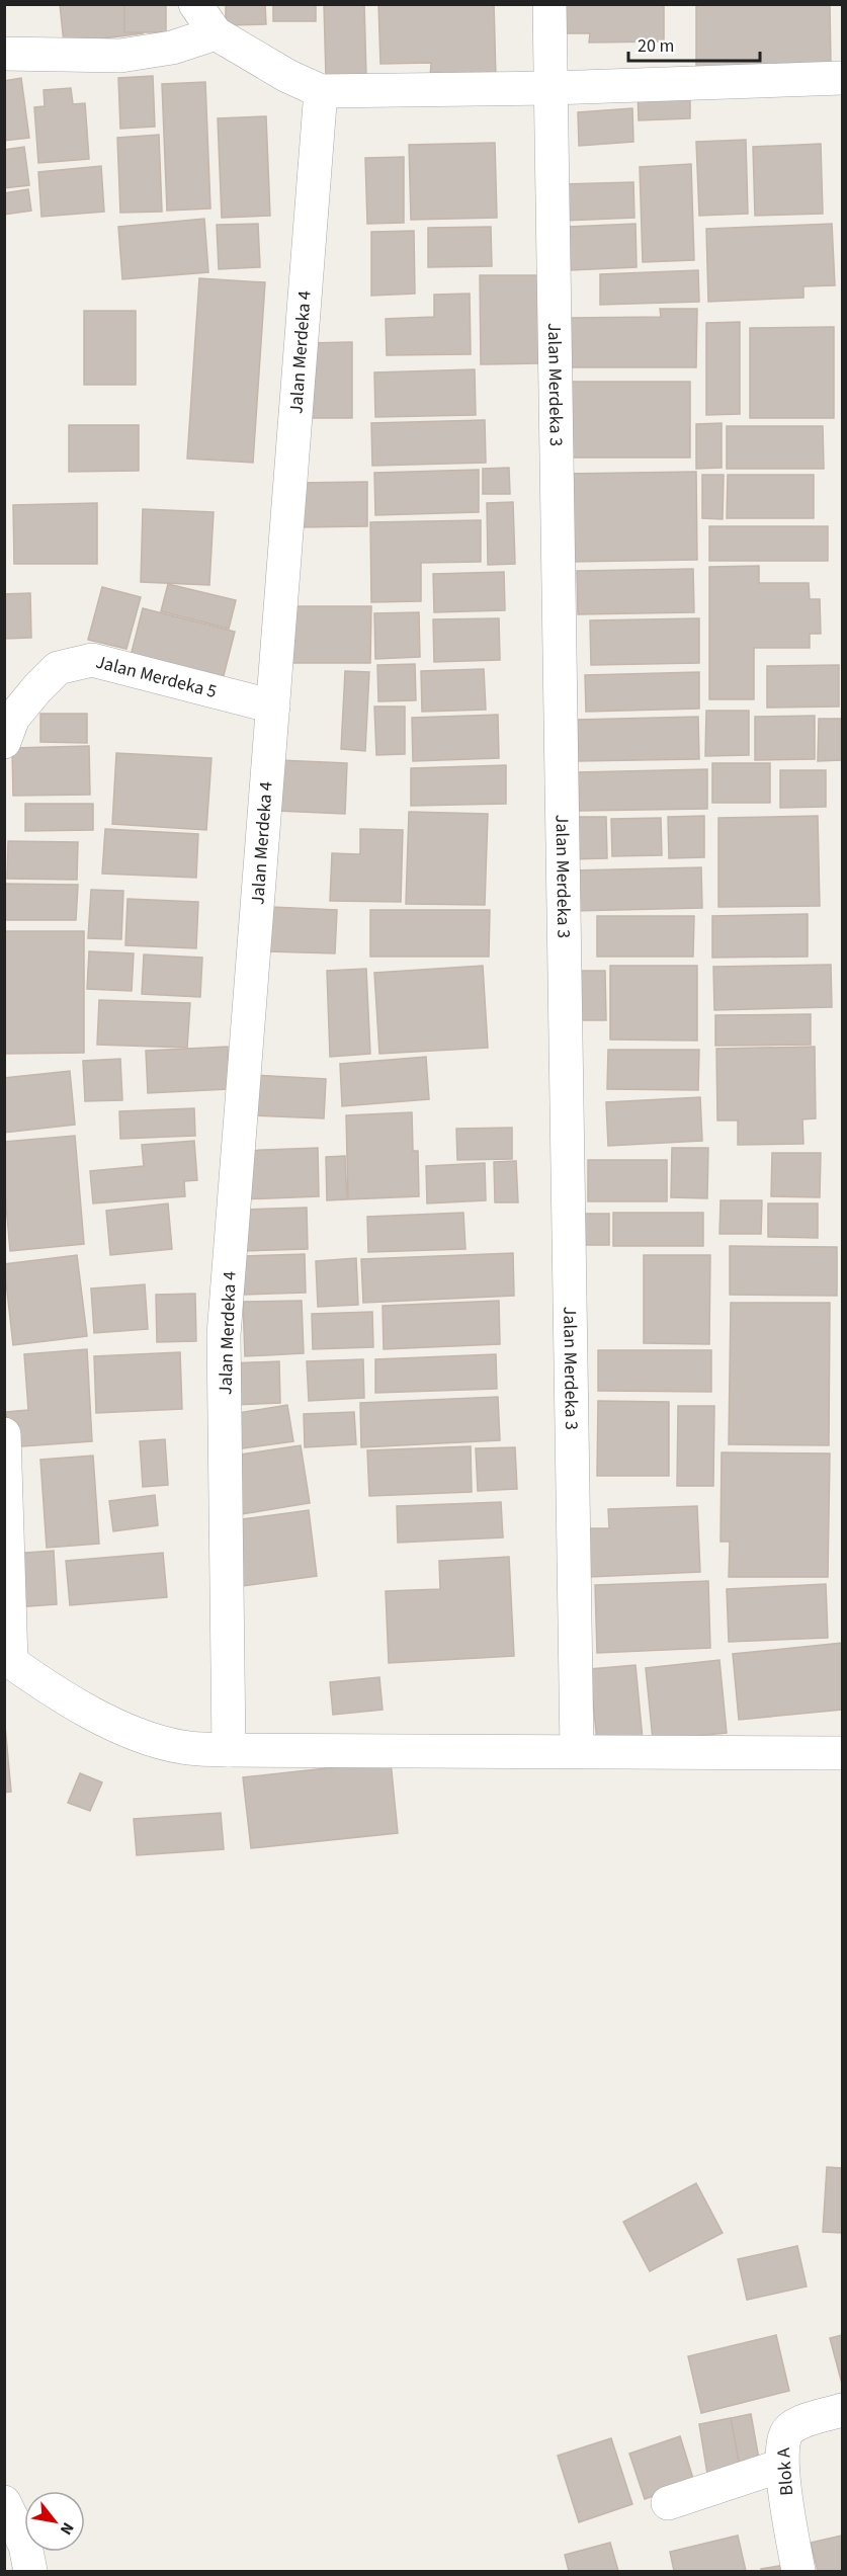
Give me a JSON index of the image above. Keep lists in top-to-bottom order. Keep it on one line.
{"streets":{"street":["Jalan Merdeka 4","Jalan Merdeka 3","Jalan Merdeka 5","Blok A"]},"crossings":[["Jalan Merdeka 4","Jalan Merdeka 5"]],"scale_bar":"20 m","north":"bottom right"}
